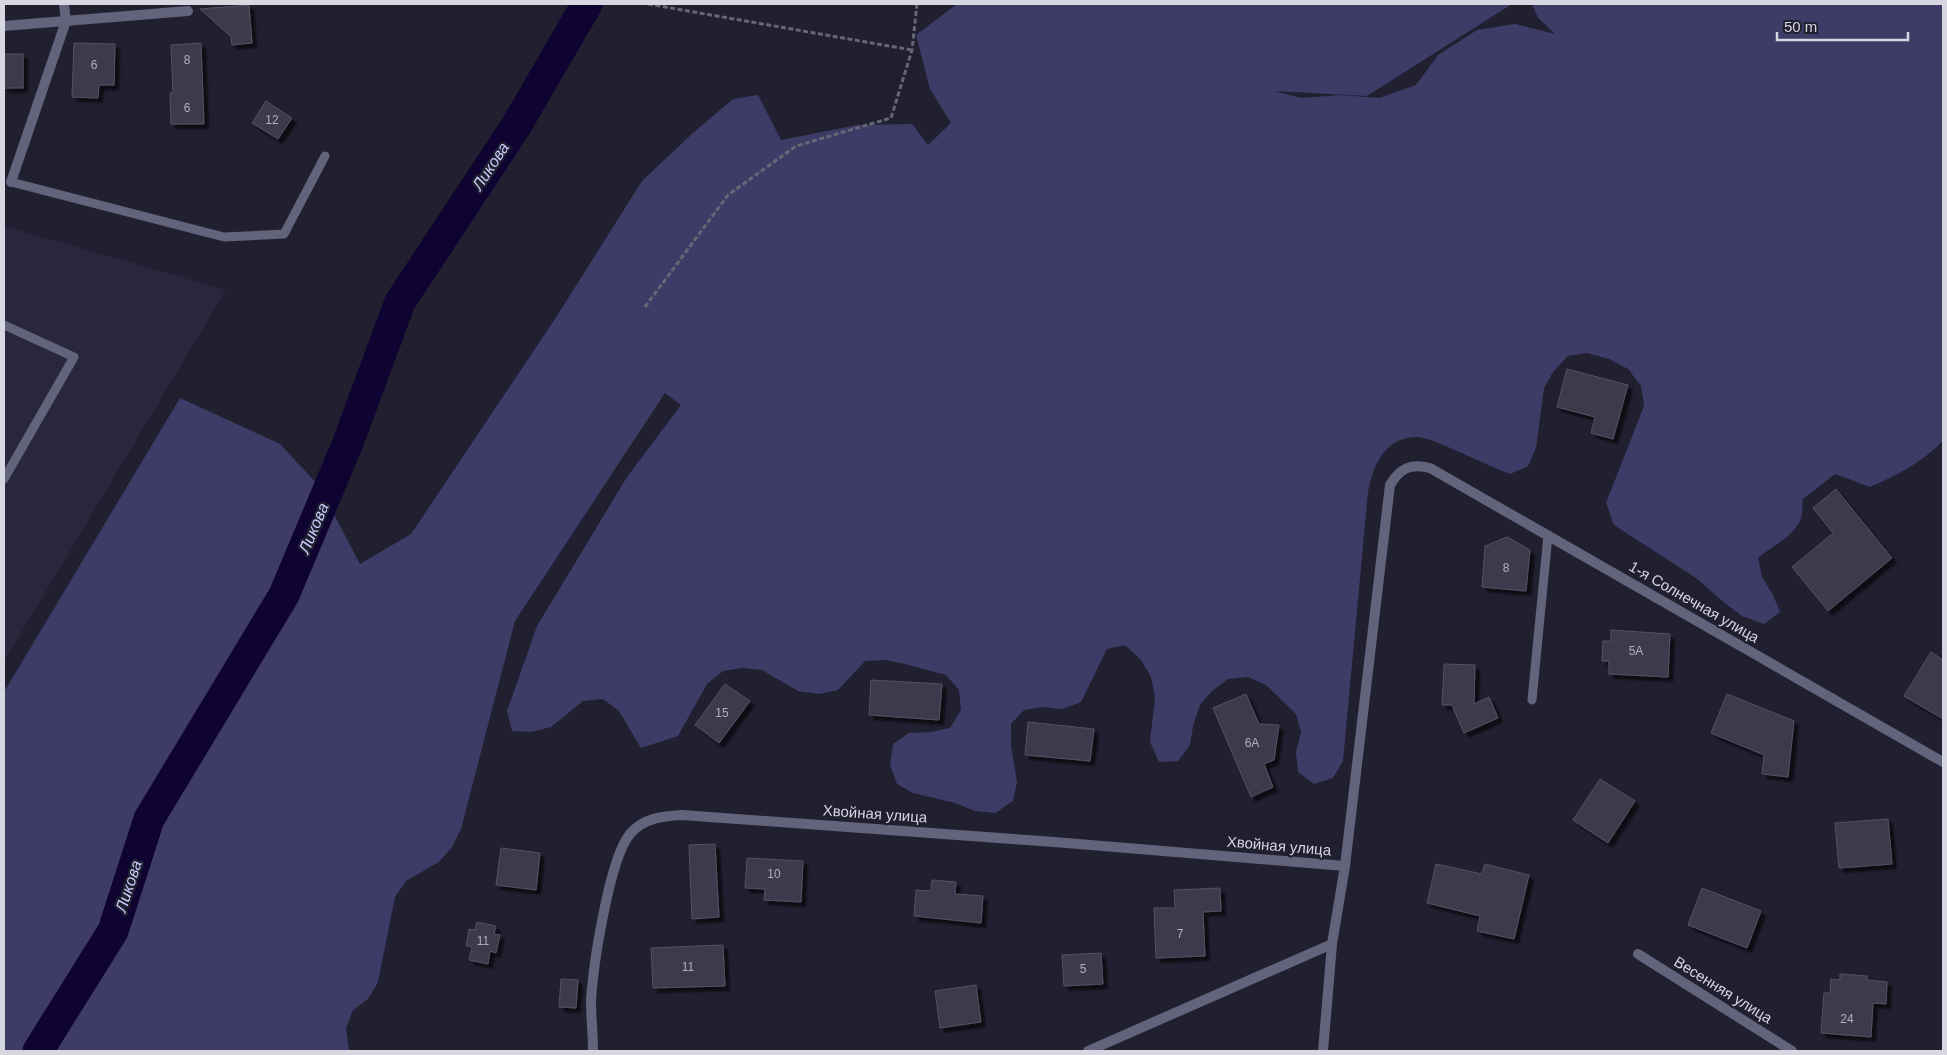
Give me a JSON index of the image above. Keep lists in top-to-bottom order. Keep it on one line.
{"streets":{"street":["1-я Солнечная улица","Хвойная улица","Весенняя улица"]},"crossings":[["1-я Солнечная улица","Хвойная улица"]],"water":["Ликова"],"house_numbers":["8","6","6","12","8","5А","15","6А","10","7","11","11","5","24"],"scale_bar":"50 m"}
